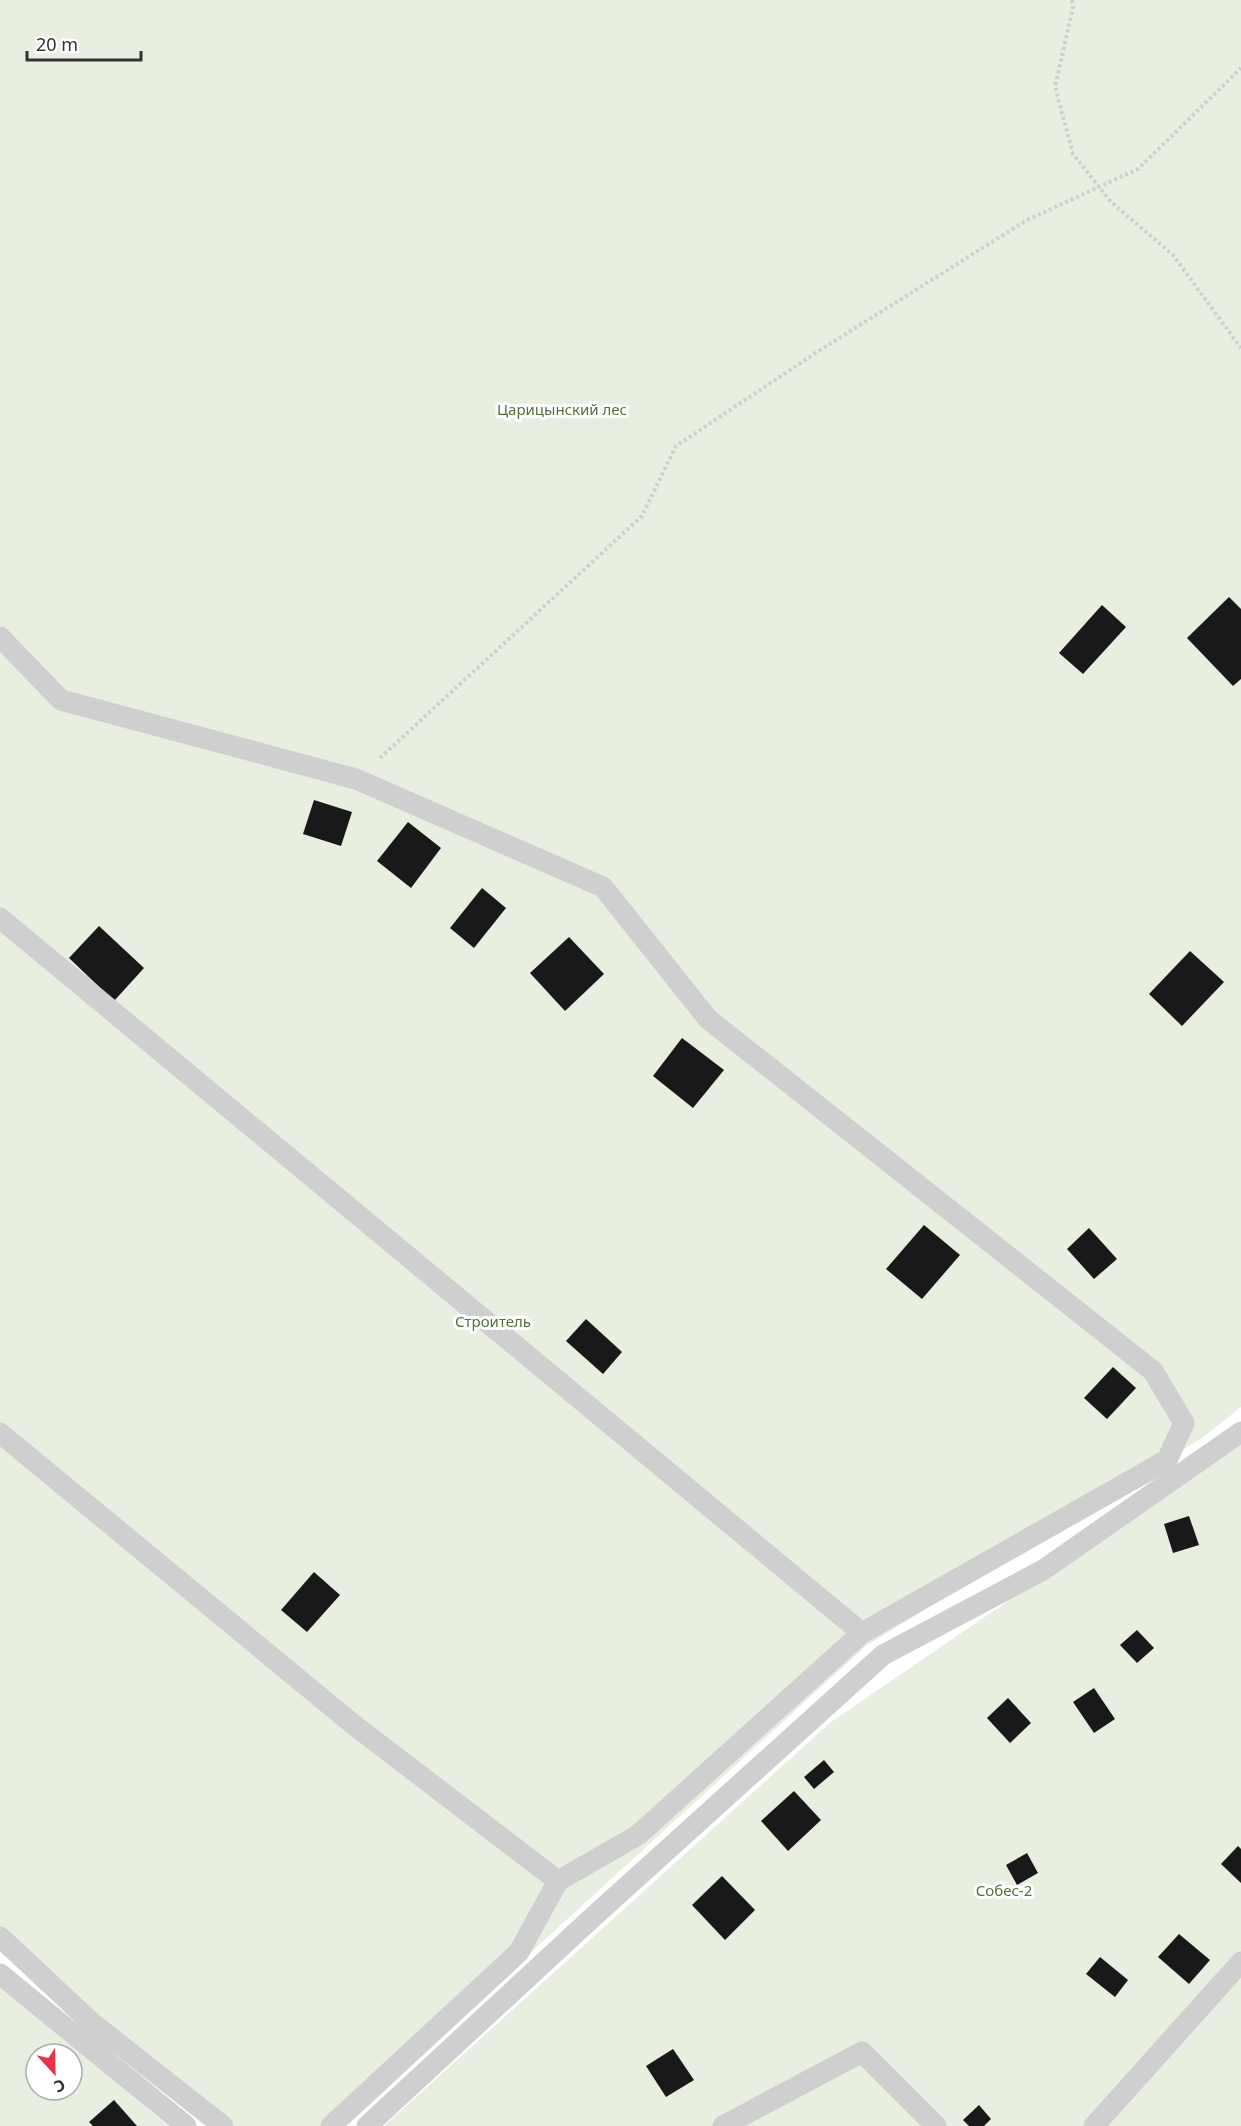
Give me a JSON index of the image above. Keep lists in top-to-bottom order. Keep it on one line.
{"parks":["Царицынский лес","Строитель","Собес-2"],"scale_bar":"20 m","north":"bottom"}
